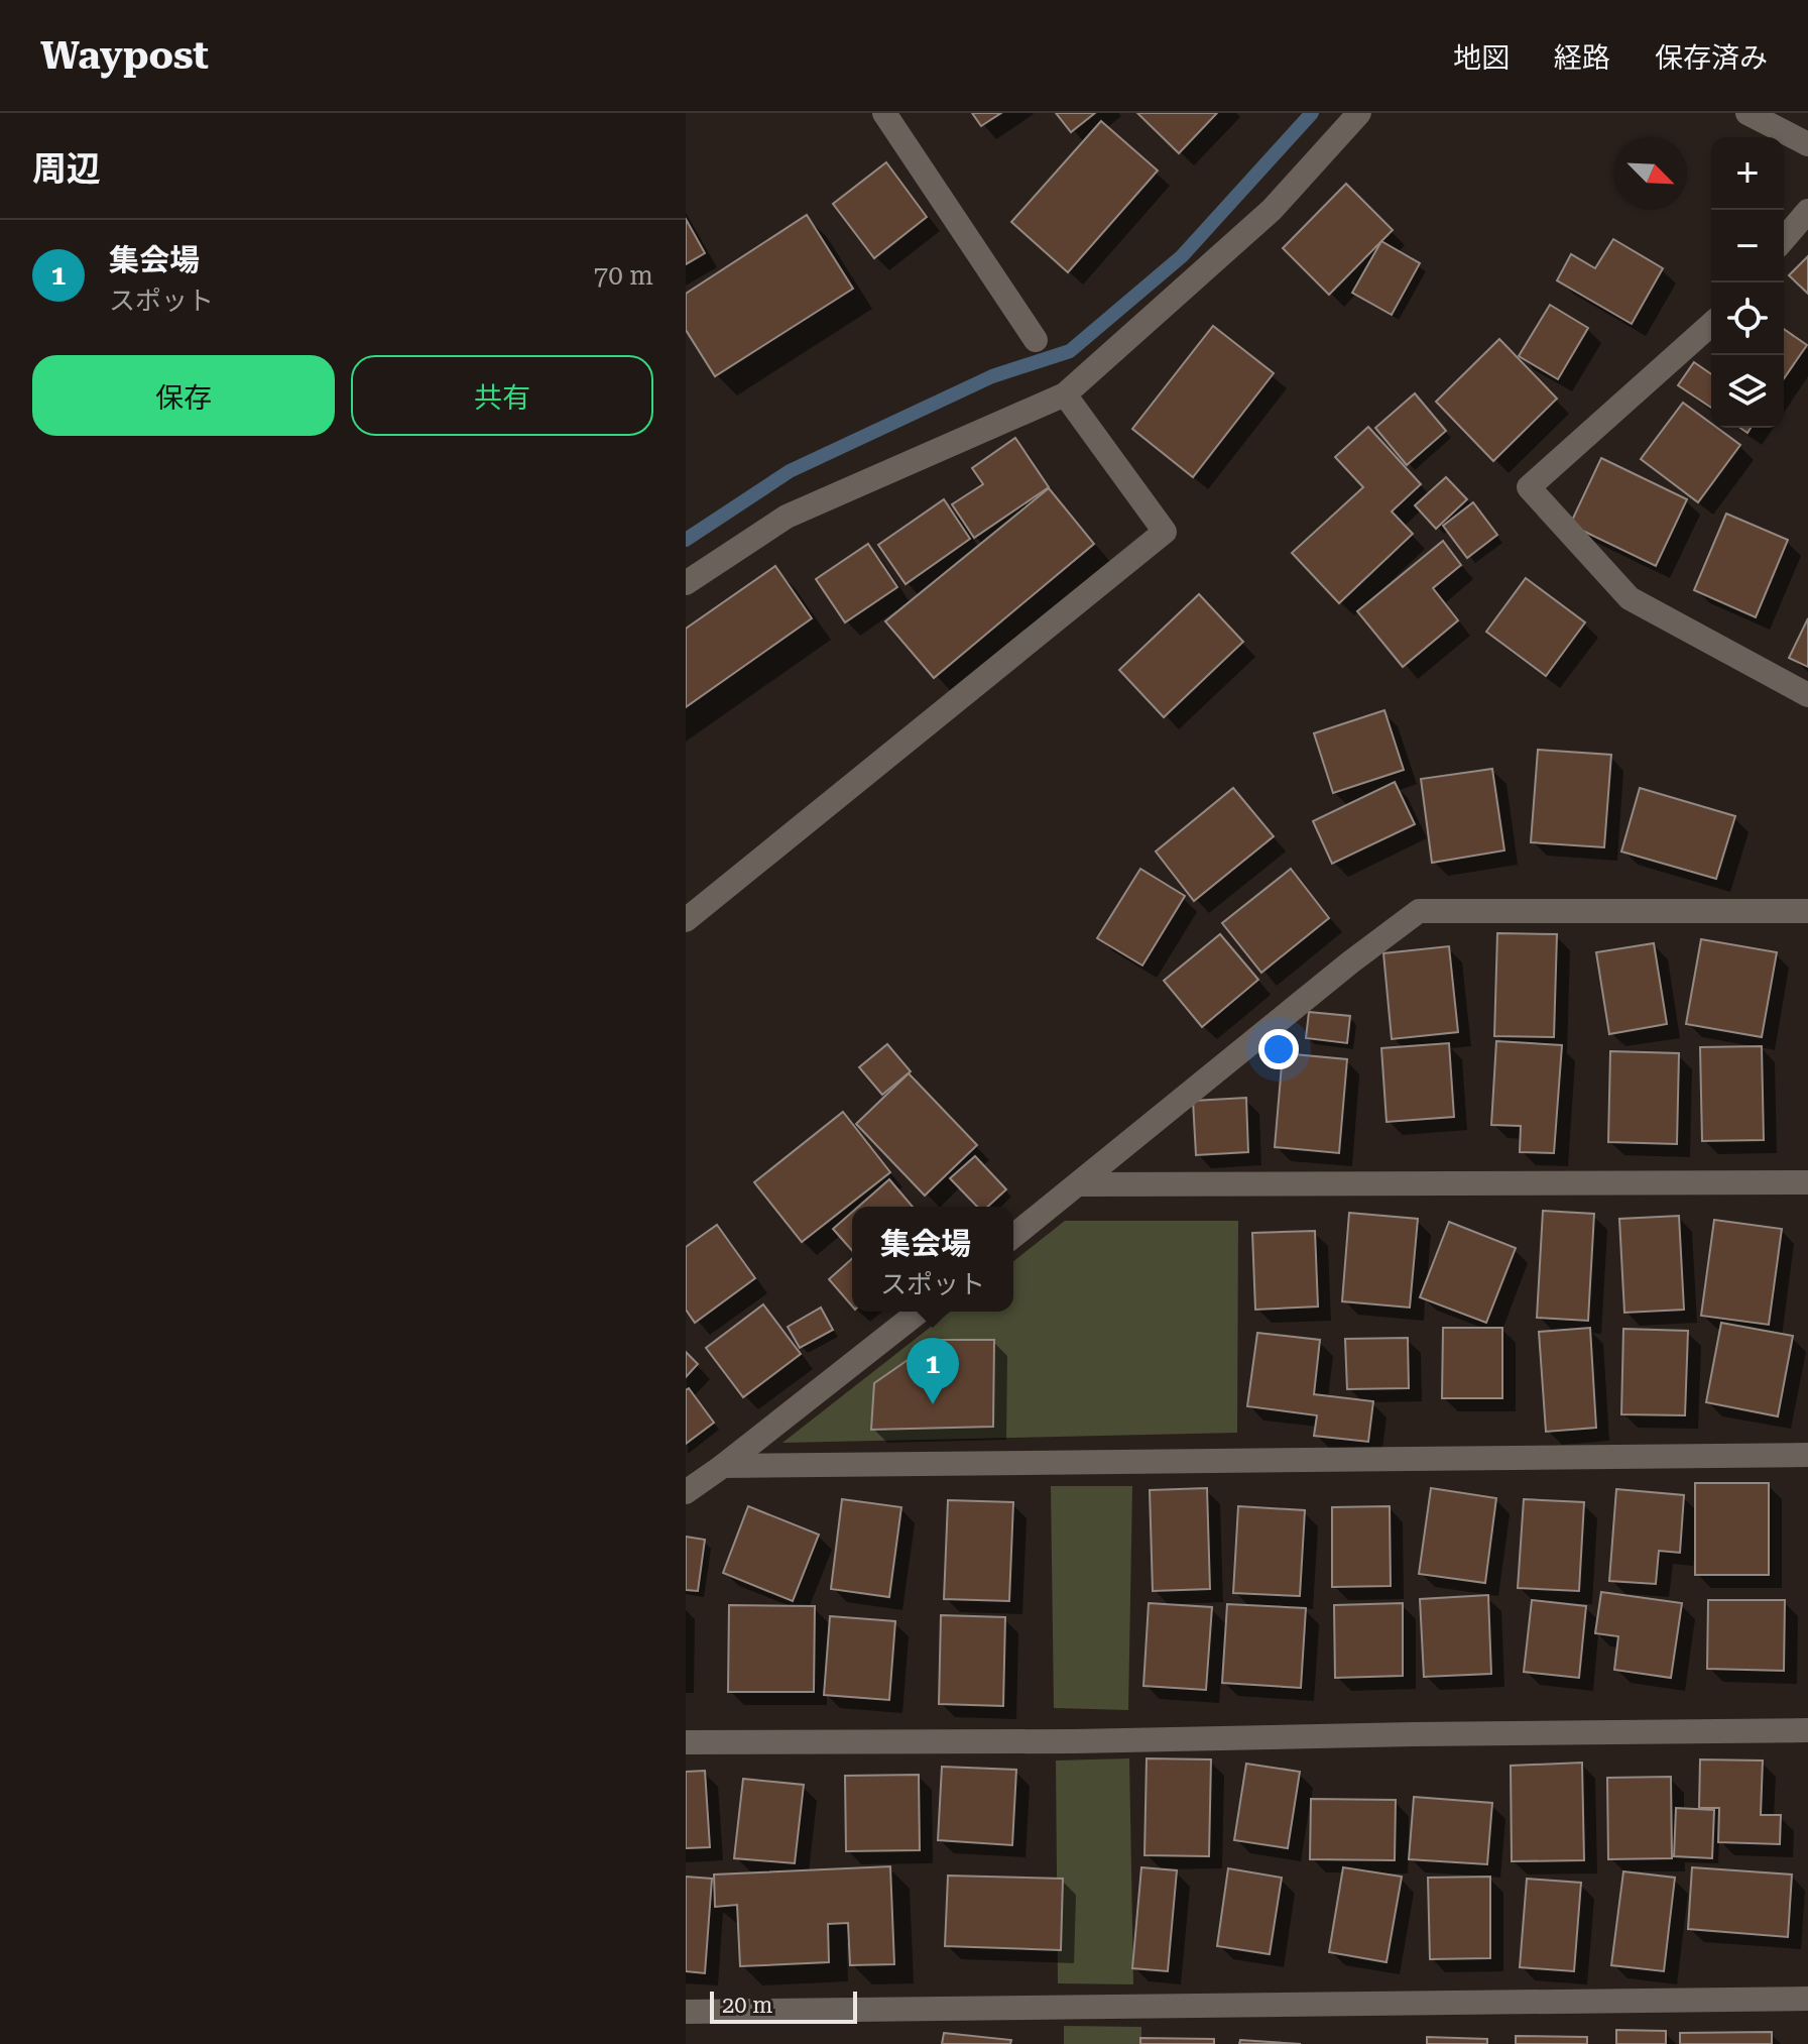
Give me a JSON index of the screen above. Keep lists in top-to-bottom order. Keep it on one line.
{"scale_bar":"20 m","north":"bottom right","page":{"header":"Waypost","nav":["地図","経路","保存済み"],"heading":"周辺","map_buttons":["+","−"],"list":[{"mark":"1","name":"集会場","note":"スポット","value":"70 m"}],"buttons":["保存","共有"],"popup":["集会場","スポット"],"pins":"1","scale":"20 m"}}
